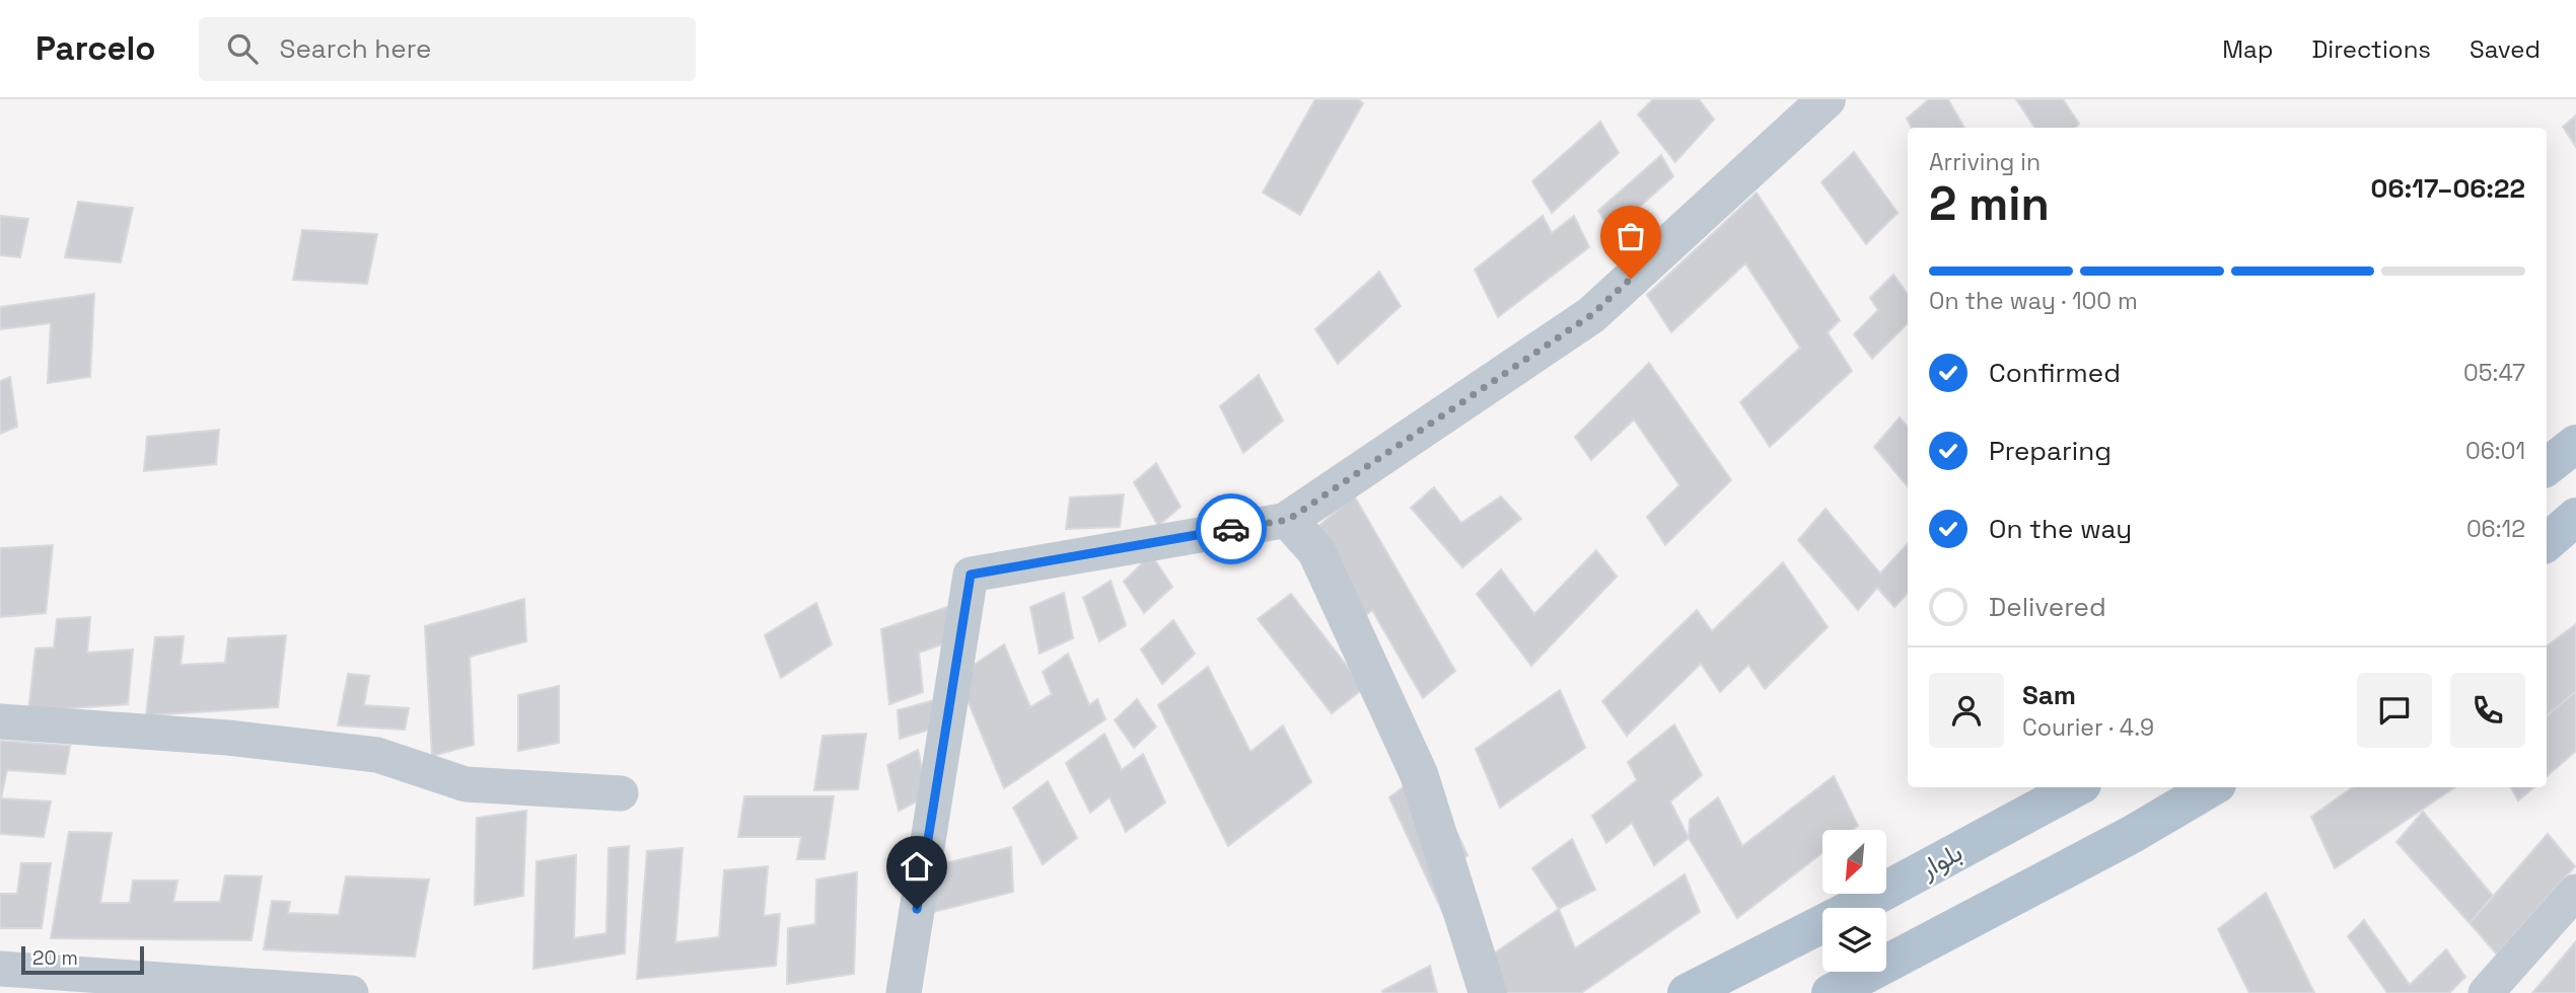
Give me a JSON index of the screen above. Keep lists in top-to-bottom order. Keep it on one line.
{"streets":{"main road":["بلوار"]},"scale_bar":"20 m","north":"bottom left","page":{"header":"Parcelo","search":"Search here","nav":["Map","Directions","Saved"],"heading":["2 min","Arriving in","06:17–06:22"],"panel":["Sam","Courier · 4.9"],"bar":"On the way · 100 m","list":[["Confirmed","05:47"],["Preparing","06:01"],["On the way","06:12"],"Delivered"],"scale":"20 m"}}
